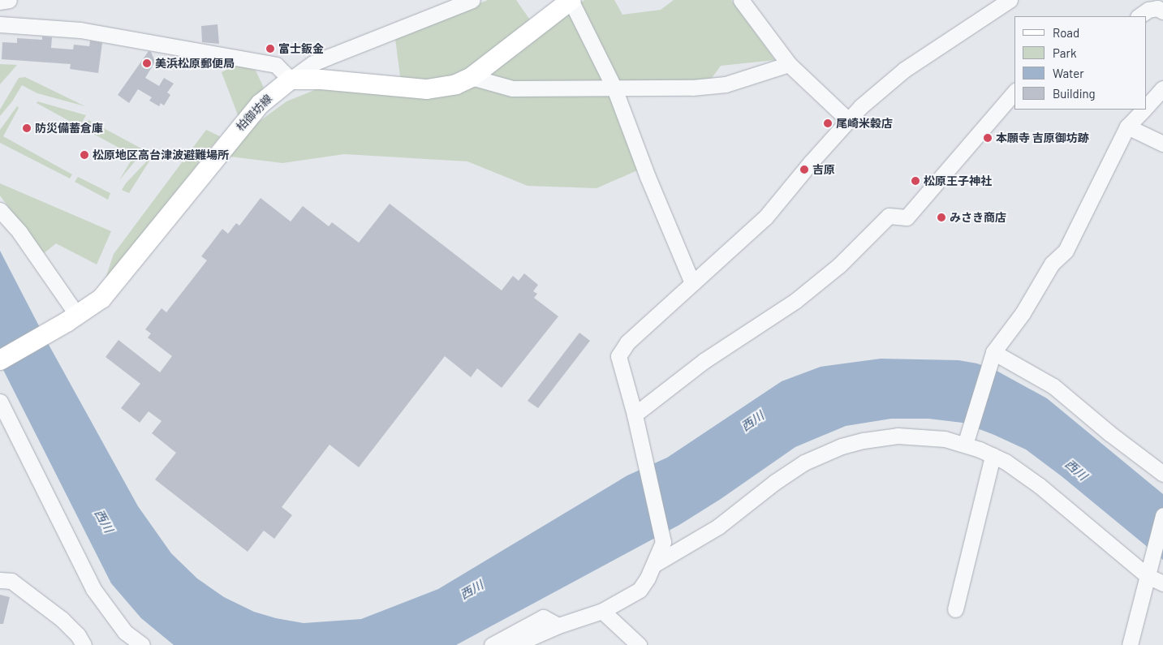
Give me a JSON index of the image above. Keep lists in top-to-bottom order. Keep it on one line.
{"streets":{"main road":["柏御坊線"]},"water":["西川"],"places":["富士鈑金","美浜松原郵便局","尾崎米穀店","防災備蓄倉庫","本願寺 吉原御坊跡","松原地区高台津波避難場所","吉原","松原王子神社","みさき商店"],"legend":["Road","Park","Water","Building"]}
